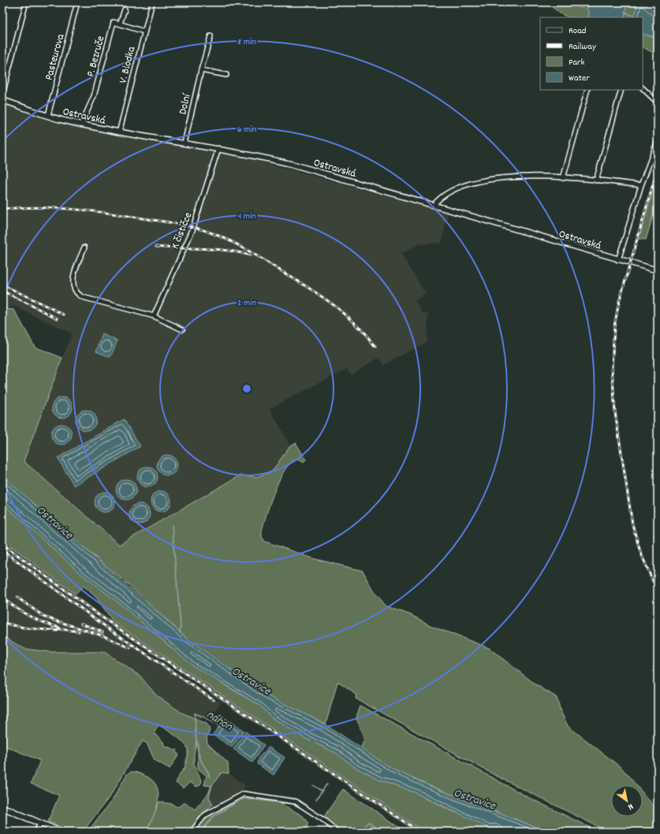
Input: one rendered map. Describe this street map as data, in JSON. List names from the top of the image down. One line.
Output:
{"streets":{"street":["P. Bezruče","Pasteurova","V. Blodka","Dolní","Ostravská","K čističce"]},"crossings":[["P. Bezruče","Ostravská"],["Pasteurova","Ostravská"],["V. Blodka","Ostravská"],["Dolní","Ostravská"],["Ostravská","K čističce"]],"water":["Ostravice","náhon"],"legend":["Road","Railway","Park","Water"],"north":"bottom right","rings":["8 min","6 min","4 min","2 min"]}
